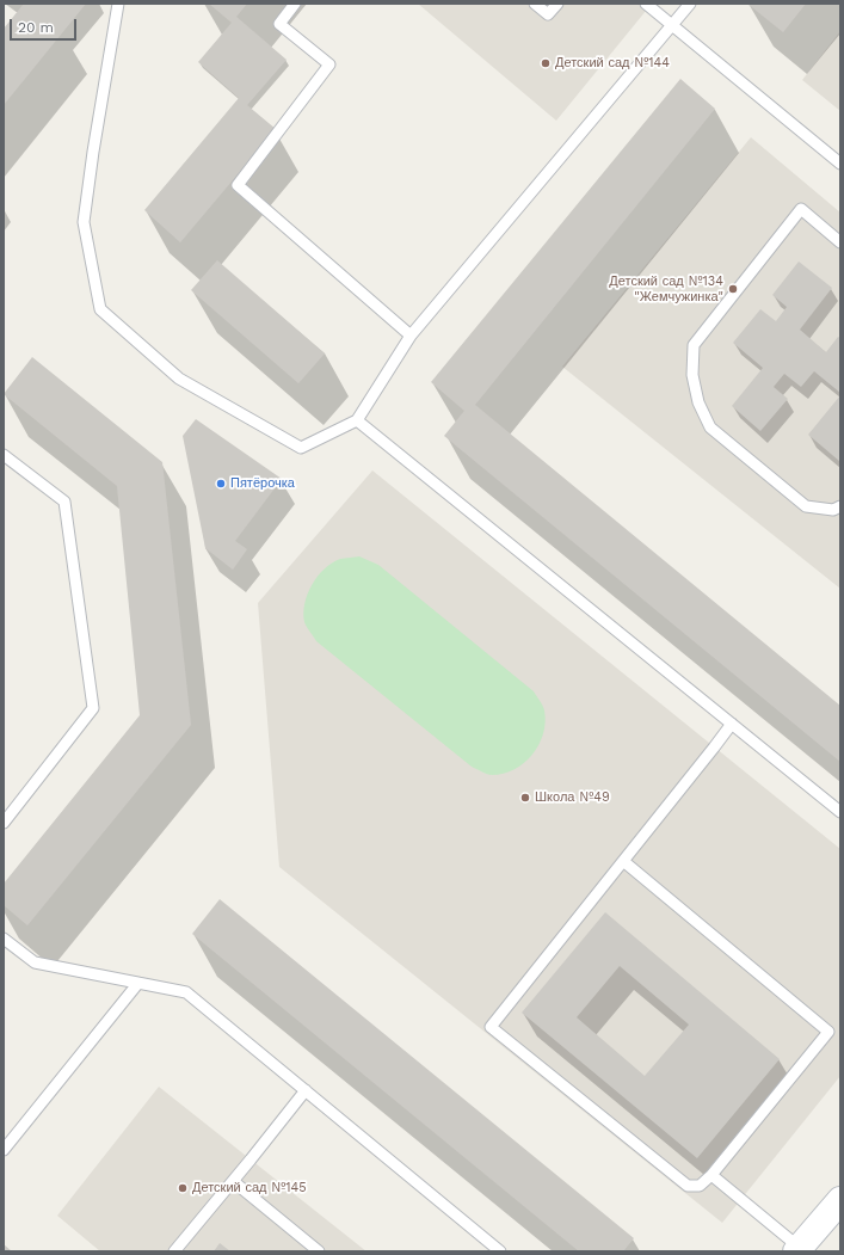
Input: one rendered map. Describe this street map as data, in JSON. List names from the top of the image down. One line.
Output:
{"places":["Детский сад №144","Детский сад №134 \"Жемчужинка\"","Пятёрочка","Школа №49","Детский сад №145"],"scale_bar":"20 m"}
